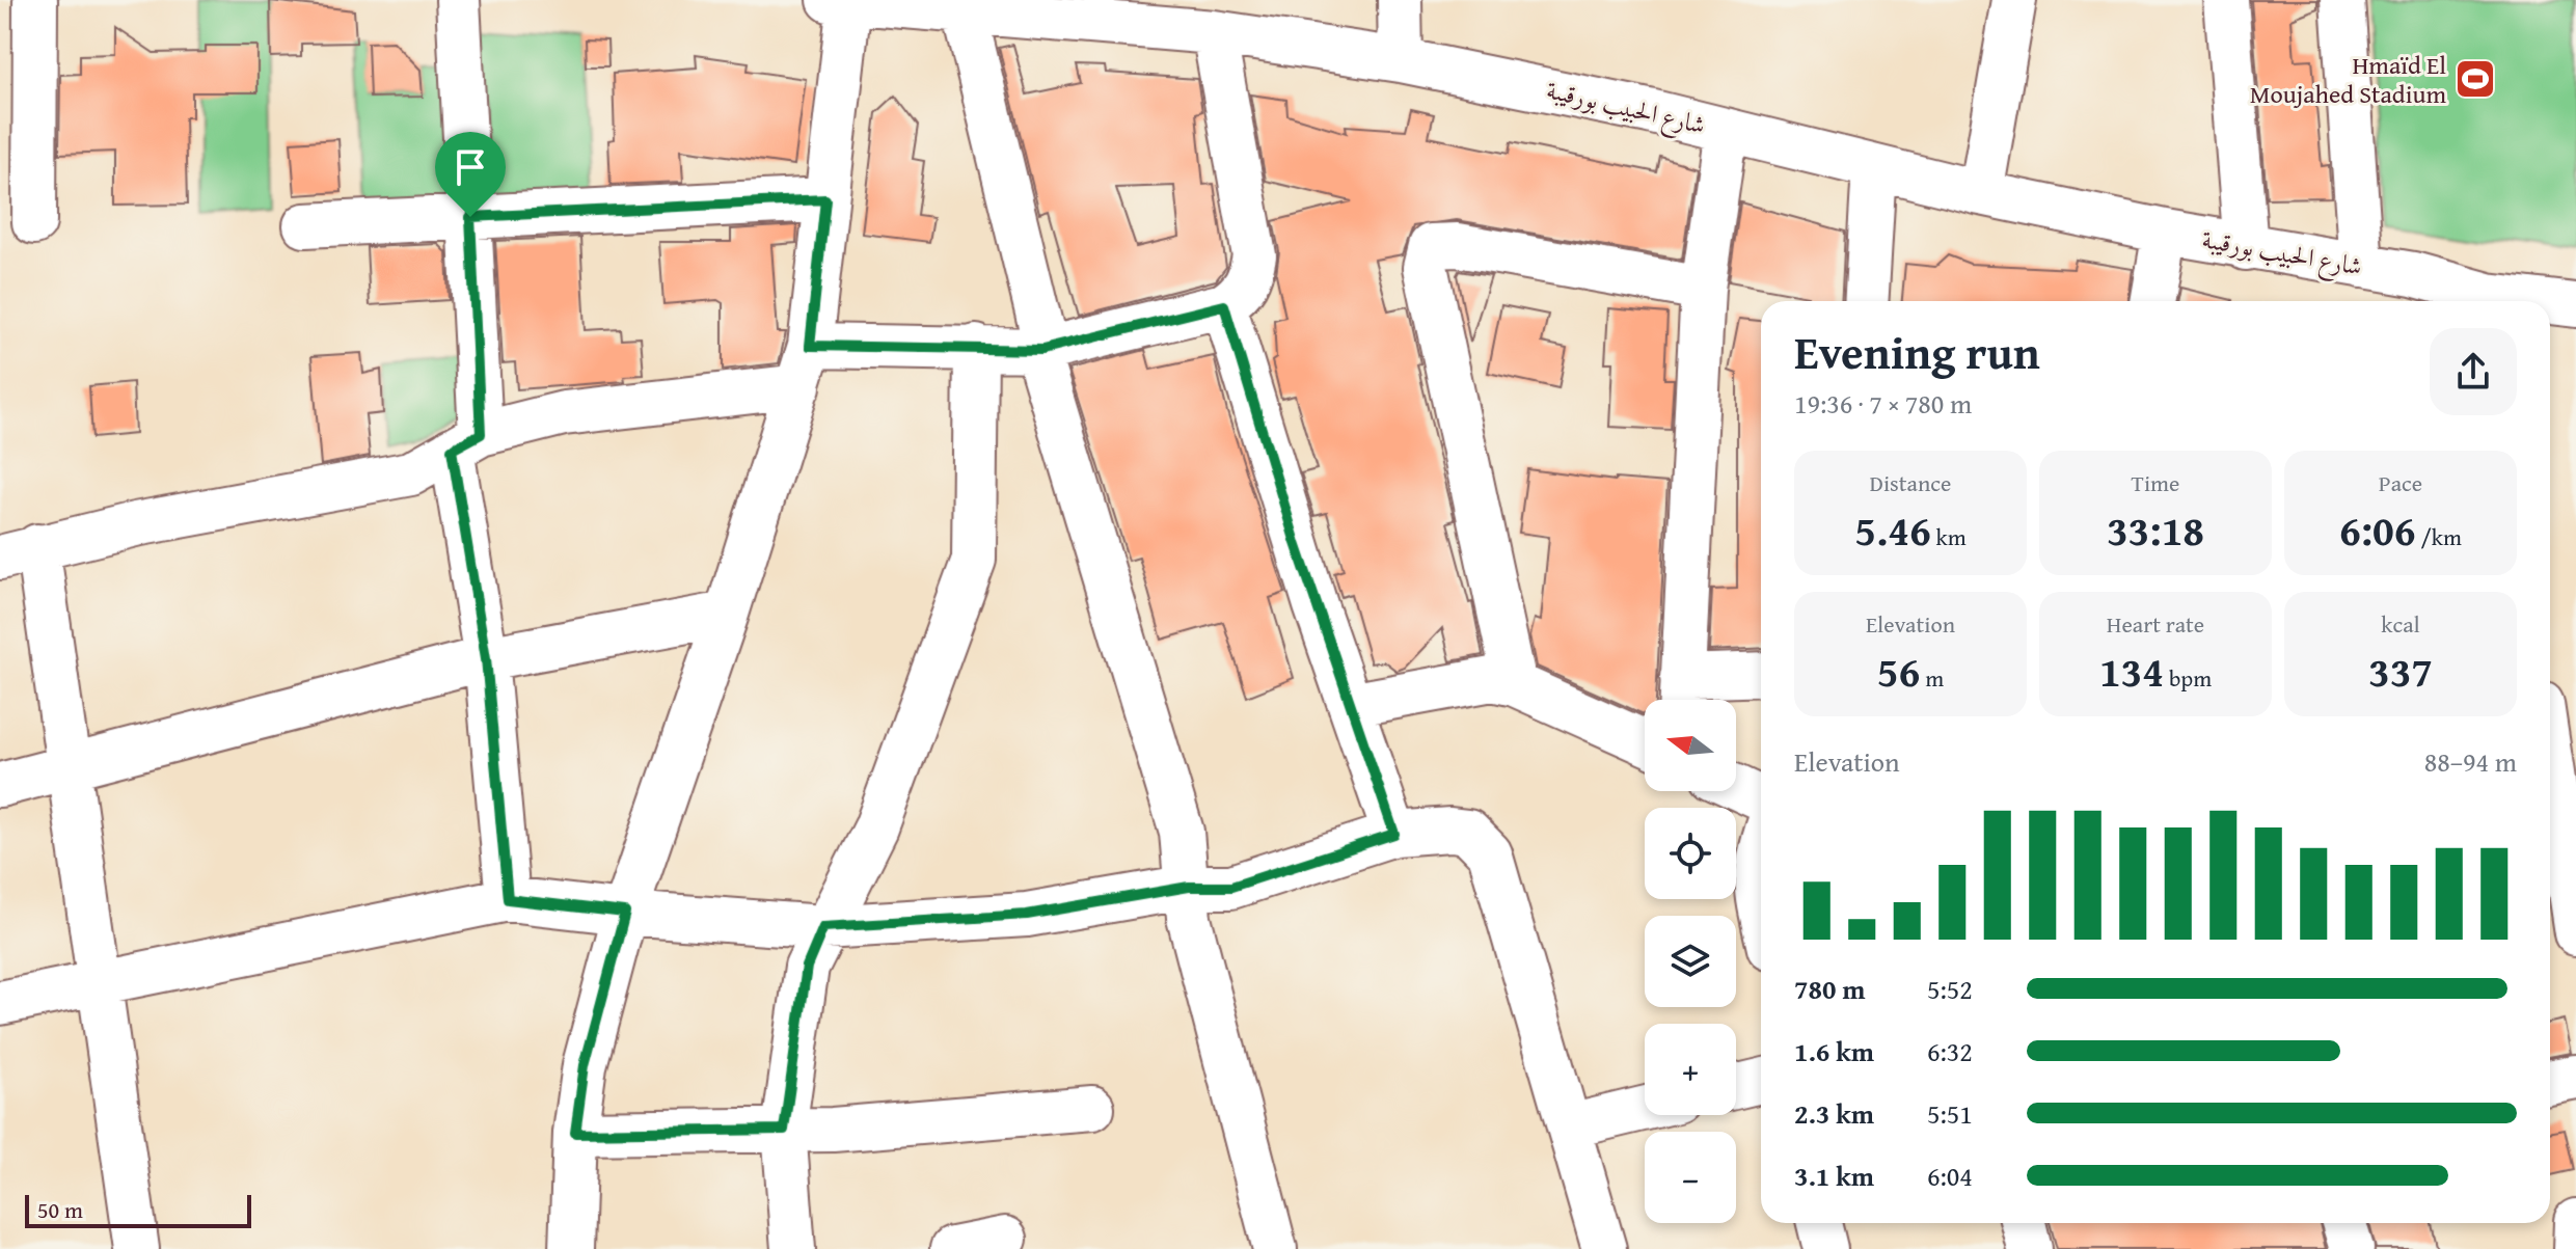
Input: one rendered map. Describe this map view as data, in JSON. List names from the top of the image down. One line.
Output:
{"streets":{"street":["شارع الحبيب بورقيبة"]},"places":{"sports":["Hmaïd El Moujahed Stadium"]},"scale_bar":"50 m","north":"left","page":{"heading":["Evening run","19:36 · 7 × 780 m"],"stats":[["Distance","5.46 km"],["Time","33:18"],["Pace","6:06 /km"],["Elevation","56 m"],["Heart rate","134 bpm"],["kcal","337"]],"map_buttons":["+","−"],"chart":["Elevation","88–94 m"],"list":[{"name":"780 m","note":"5:52"},{"name":"1.6 km","note":"6:32"},{"name":"2.3 km","note":"5:51"},{"name":"3.1 km","note":"6:04"}],"scale":"50 m"}}
